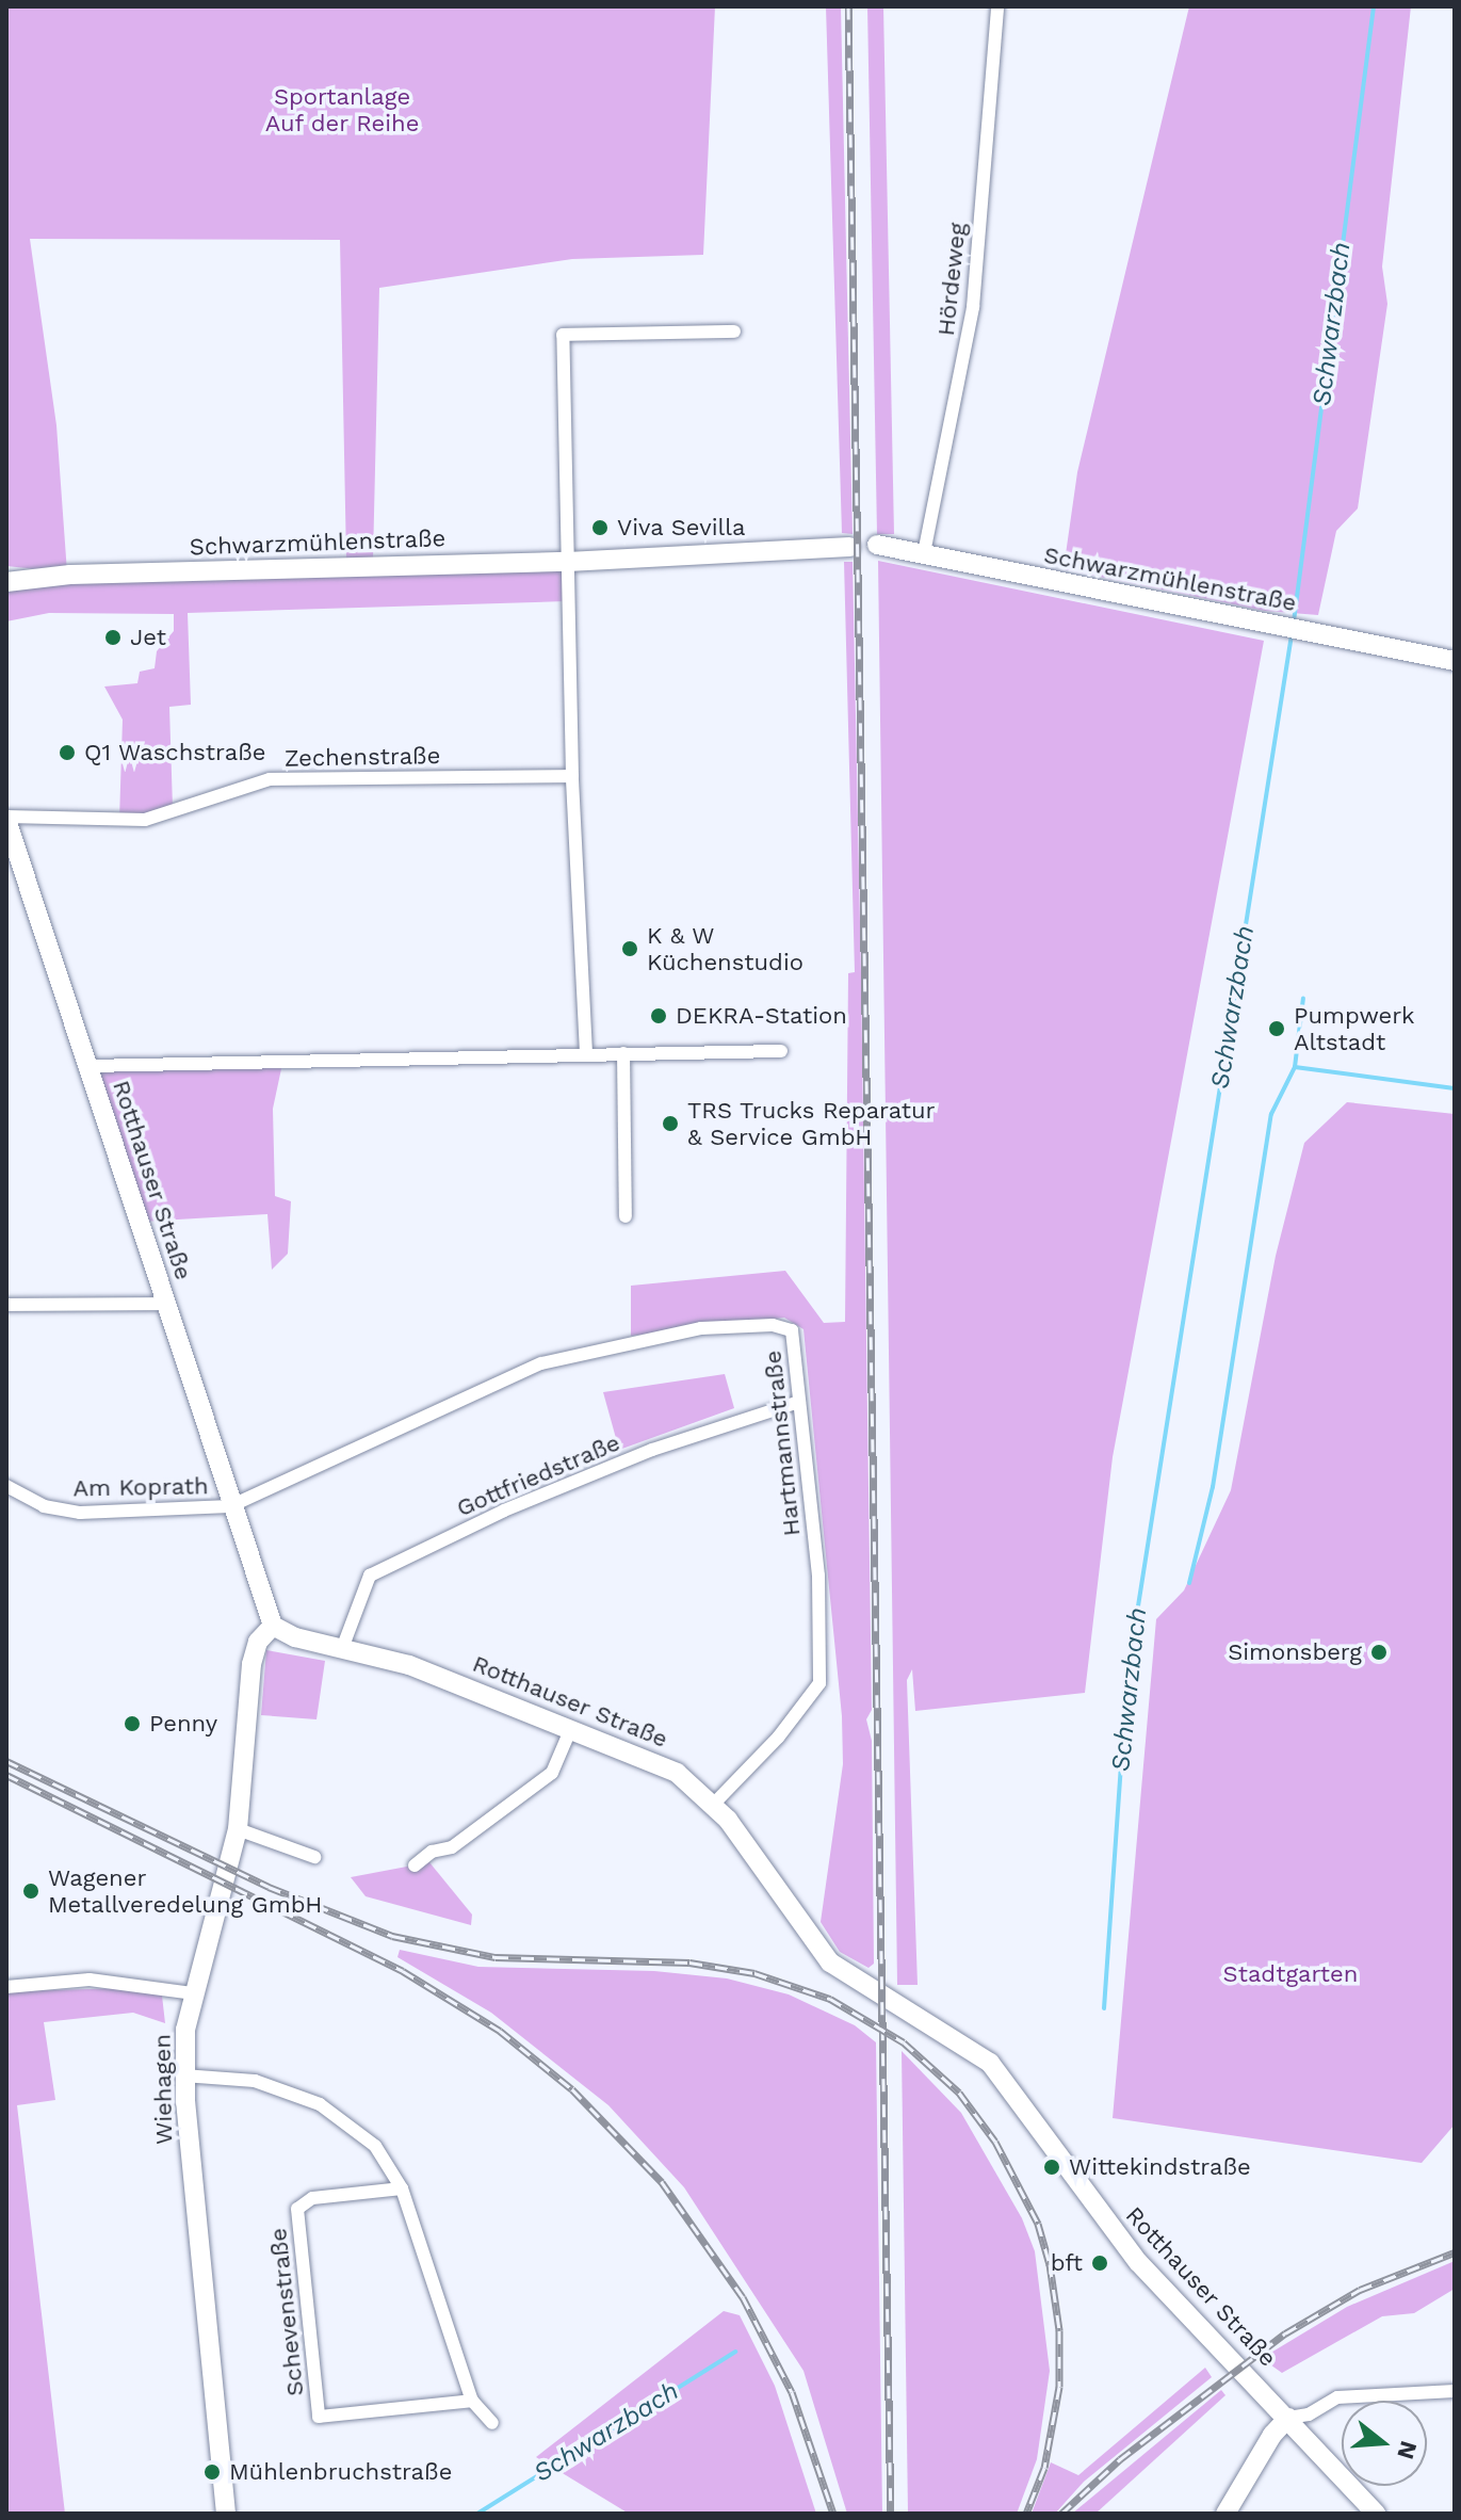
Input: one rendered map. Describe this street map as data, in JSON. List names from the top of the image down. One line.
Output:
{"streets":{"main road":["Schwarzmühlenstraße","Rotthauser Straße","Wiehagen"],"street":["Hördeweg","Zechenstraße","Hartmannstraße","Gottfriedstraße","Am Koprath","Schevenstraße"]},"crossings":[["Hördeweg","Schwarzmühlenstraße"],["Zechenstraße","Rotthauser Straße"],["Rotthauser Straße","Hartmannstraße"],["Rotthauser Straße","Gottfriedstraße"],["Rotthauser Straße","Am Koprath"],["Rotthauser Straße","Wiehagen"],["Hartmannstraße","Gottfriedstraße"],["Hartmannstraße","Am Koprath"]],"water":["Schwarzbach"],"parks":["Sportanlage Auf der Reihe","Stadtgarten"],"places":["Viva Sevilla","Jet","Q1 Waschstraße","K & W Küchenstudio","DEKRA-Station","Pumpwerk Altstadt","TRS Trucks Reparatur & Service GmbH","Simonsberg","Penny","Wagener Metallveredelung GmbH","Wittekindstraße","bft","Mühlenbruchstraße"],"north":"right"}
